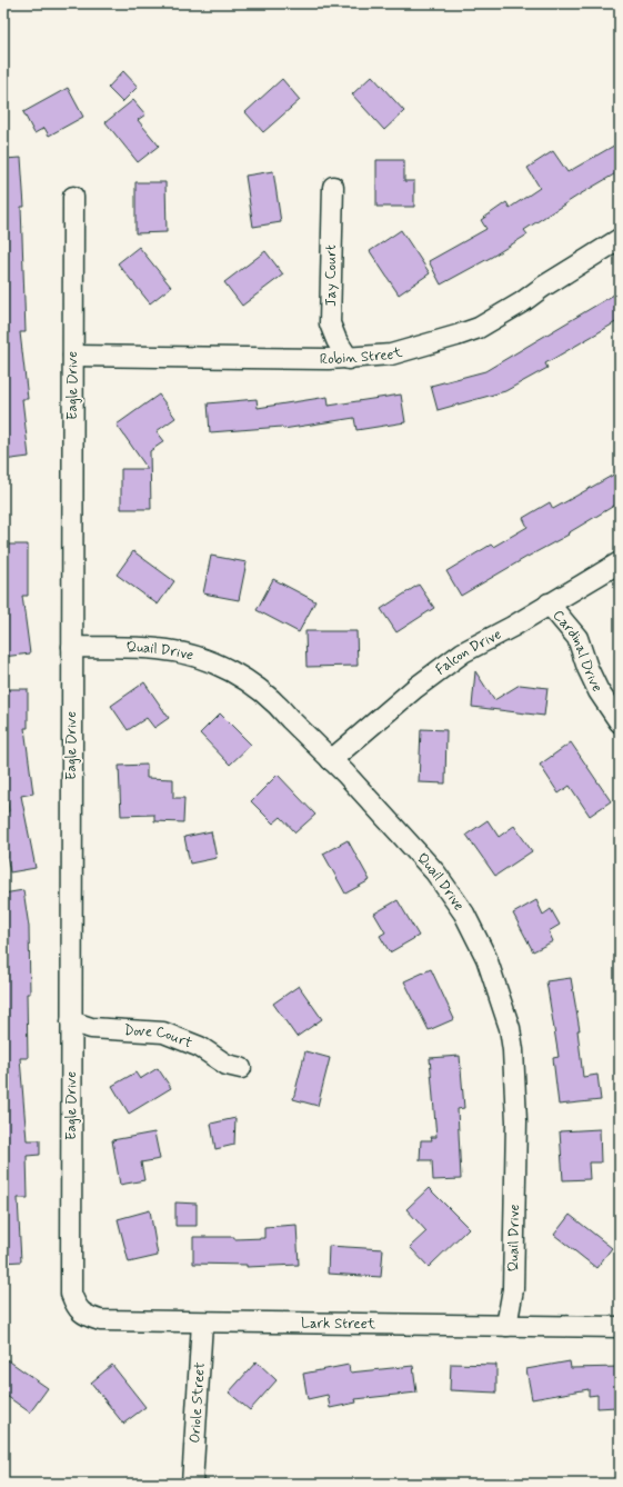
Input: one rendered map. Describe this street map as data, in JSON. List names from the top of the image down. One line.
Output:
{"streets":{"street":["Jay Court","Robin Street","Eagle Drive","Falcon Drive","Cardinal Drive","Quail Drive","Dove Court","Lark Street","Oriole Street"]},"crossings":[["Jay Court","Robin Street"],["Robin Street","Eagle Drive"],["Eagle Drive","Quail Drive"],["Eagle Drive","Dove Court"],["Eagle Drive","Lark Street"],["Falcon Drive","Cardinal Drive"],["Falcon Drive","Quail Drive"],["Quail Drive","Lark Street"],["Lark Street","Oriole Street"]]}
